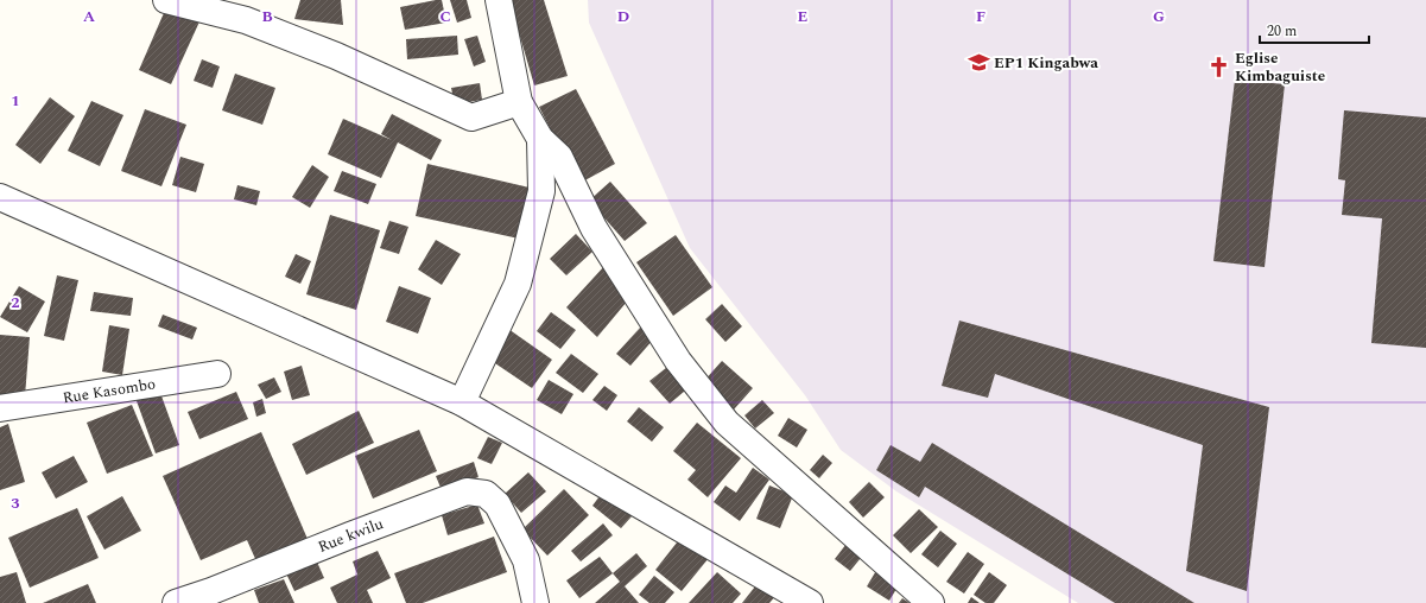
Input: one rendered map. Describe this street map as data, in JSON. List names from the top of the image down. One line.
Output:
{"streets":{"street":["Rue Kasombo","Rue kwilu"]},"places":{"school or university":["EP1 Kingabwa"],"church":["Eglise Kimbaguiste"]},"scale_bar":"20 m","grid":{"columns":["A","B","C","D","E","F","G"],"rows":["1","2","3"]}}
